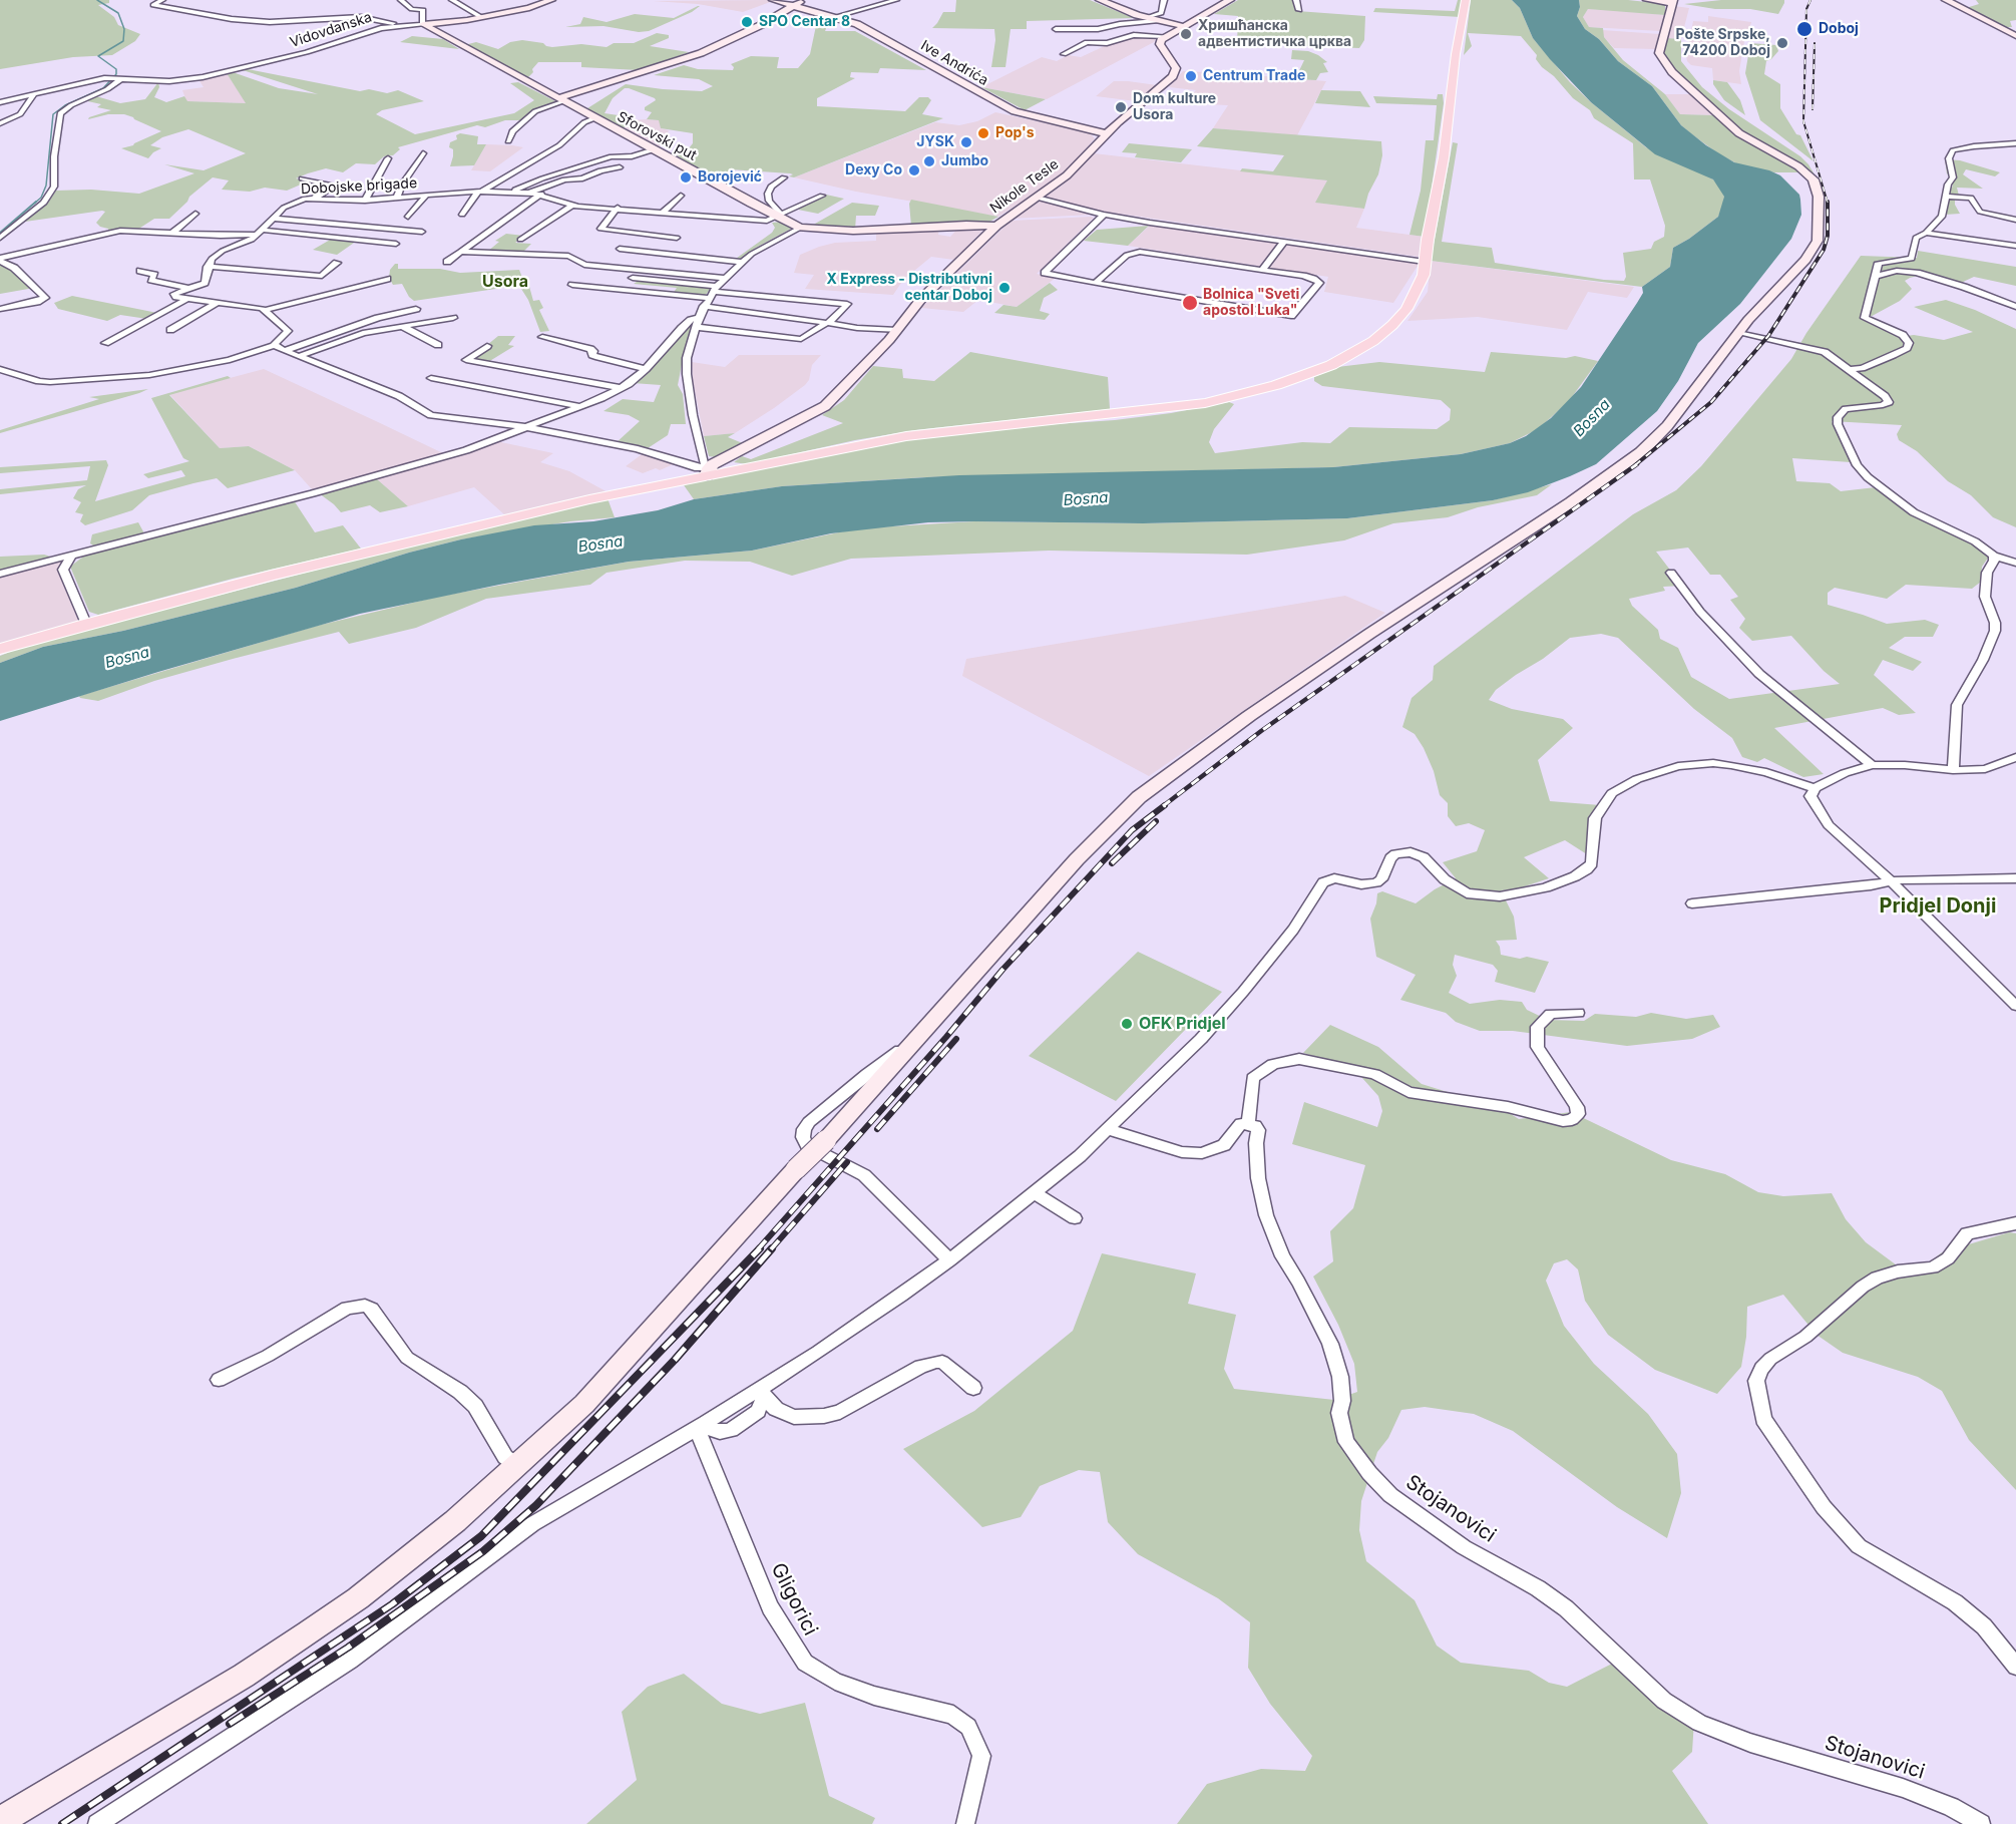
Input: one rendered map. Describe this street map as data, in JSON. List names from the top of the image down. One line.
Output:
{"streets":{"street":["Vidovdanska","Ive Andrića","Sforovski put","Dobojske brigade","Nikole Tesle","Stojanovici","Gligorici"]},"crossings":[["Vidovdanska","Sforovski put"],["Ive Andrića","Nikole Tesle"],["Sforovski put","Dobojske brigade"],["Sforovski put","Nikole Tesle"]],"districts":["Usora","Pridjel Donji"],"water":["Bosna"],"places":["SPO Centar 8","Doboj","Хришћанска адвентистичка црква","Pošte Srpske, 74200 Doboj","Centrum Trade","Dom kulture Usora","Pop's","JYSK","Jumbo","Dexy Co","Borojević","X Express - Distributivni centar Doboj","Bolnica \"Sveti apostol Luka\"","OFK Pridjel"]}
